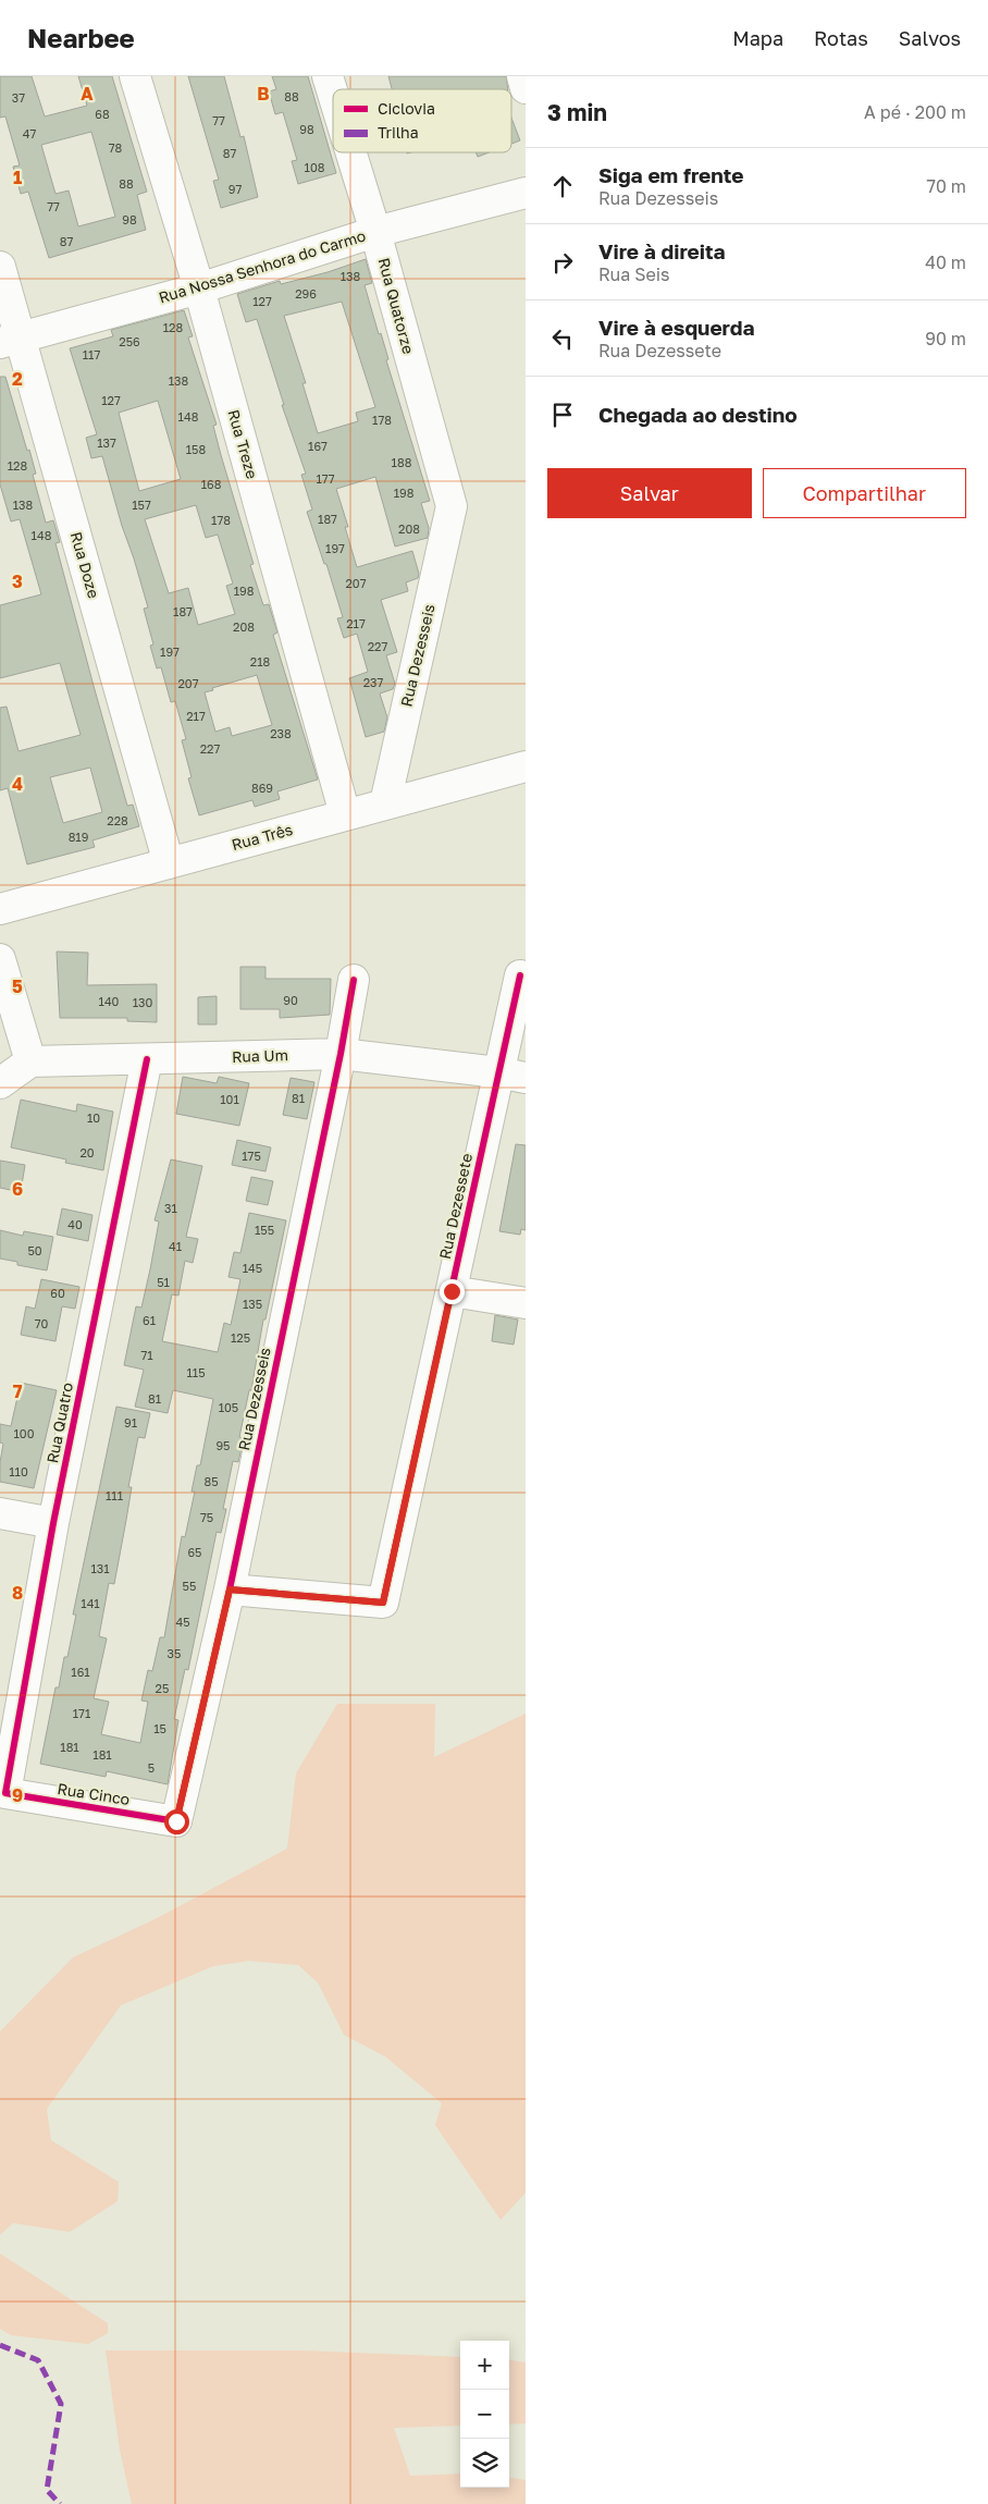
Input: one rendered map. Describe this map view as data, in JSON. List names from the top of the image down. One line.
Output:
{"streets":{"street":["Rua Nossa Senhora do Carmo","Rua Quatorze","Rua Treze","Rua Doze","Rua Dezesseis","Rua Três","Rua Um","Rua Dezessete","Rua Quatro","Rua Cinco"]},"crossings":[["Rua Nossa Senhora do Carmo","Rua Quatorze"],["Rua Nossa Senhora do Carmo","Rua Treze"],["Rua Nossa Senhora do Carmo","Rua Doze"],["Rua Quatorze","Rua Dezesseis"],["Rua Treze","Rua Três"],["Rua Doze","Rua Três"],["Rua Dezesseis","Rua Três"],["Rua Dezesseis","Rua Um"],["Rua Dezesseis","Rua Dezessete"],["Rua Dezesseis","Rua Cinco"],["Rua Um","Rua Dezessete"],["Rua Um","Rua Quatro"],["Rua Quatro","Rua Cinco"]],"house_numbers":["88","37","68","77","98","47","78","87","108","88","97","77","98","87","138","296","127","128","256","117","138","127","148","178","137","167","158","188","128","177","168","198","138","157","187","178","208","148","197","207","198","187","217","208","227","197","218","237","207","217","238","227","869","228","819","90","140","130","81","101","10","20","175","31","40","155","41","50","145","51","60","135","61","70","125","71","115","81","105","91","100","95","110","85","111","75","65","131","55","141","45","35","161","25","171","15","181","181","5"],"legend":["Ciclovia","Trilha"],"page":{"header":"Nearbee","nav":["Mapa","Rotas","Salvos"],"heading":["3 min","A pé · 200 m"],"list":[["Siga em frente","Rua Dezesseis","70 m"],["Vire à direita","Rua Seis","40 m"],["Vire à esquerda","Rua Dezessete","90 m"],"Chegada ao destino"],"buttons":["Salvar","Compartilhar"],"map_buttons":["+","−"]},"grid":{"columns":["A","B"],"rows":["1","2","3","4","5","6","7","8","9"]}}
